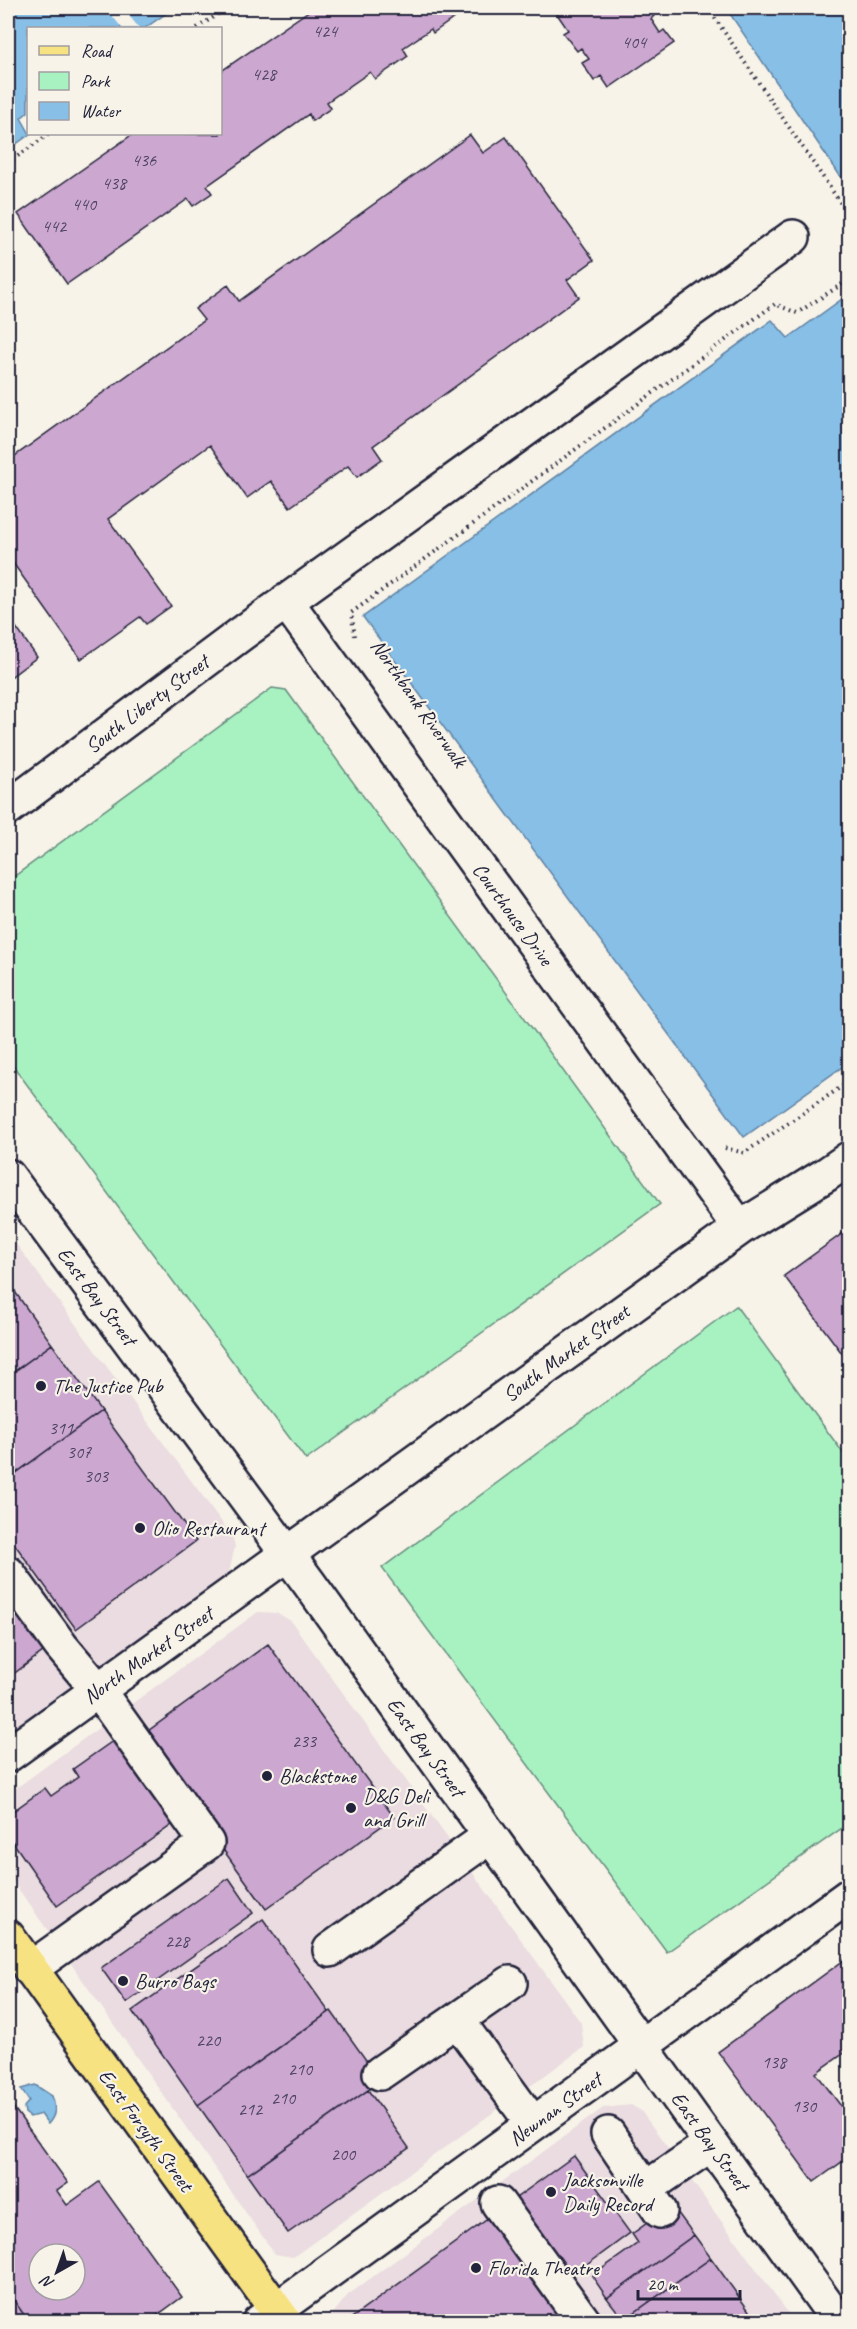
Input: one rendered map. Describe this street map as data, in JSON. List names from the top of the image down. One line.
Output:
{"streets":{"main road":["East Forsyth Street"],"street":["South Liberty Street","Courthouse Drive","East Bay Street","South Market Street","North Market Street","Newnan Street"],"path":["Northbank Riverwalk"]},"crossings":[["South Liberty Street","Courthouse Drive"],["Courthouse Drive","South Market Street"],["East Bay Street","South Market Street"],["East Bay Street","North Market Street"],["East Bay Street","Newnan Street"],["South Market Street","North Market Street"],["Newnan Street","East Forsyth Street"]],"places":["The Justice Pub","Olio Restaurant","Blackstone","D&G Deli and Grill","Burro Bags","Jacksonville Daily Record","Florida Theatre"],"house_numbers":["424","404","428","436","438","440","442","311","307","303","233","228","220","138","210","210","130","212","200"],"legend":["Road","Park","Water"],"scale_bar":"20 m","north":"bottom left"}
